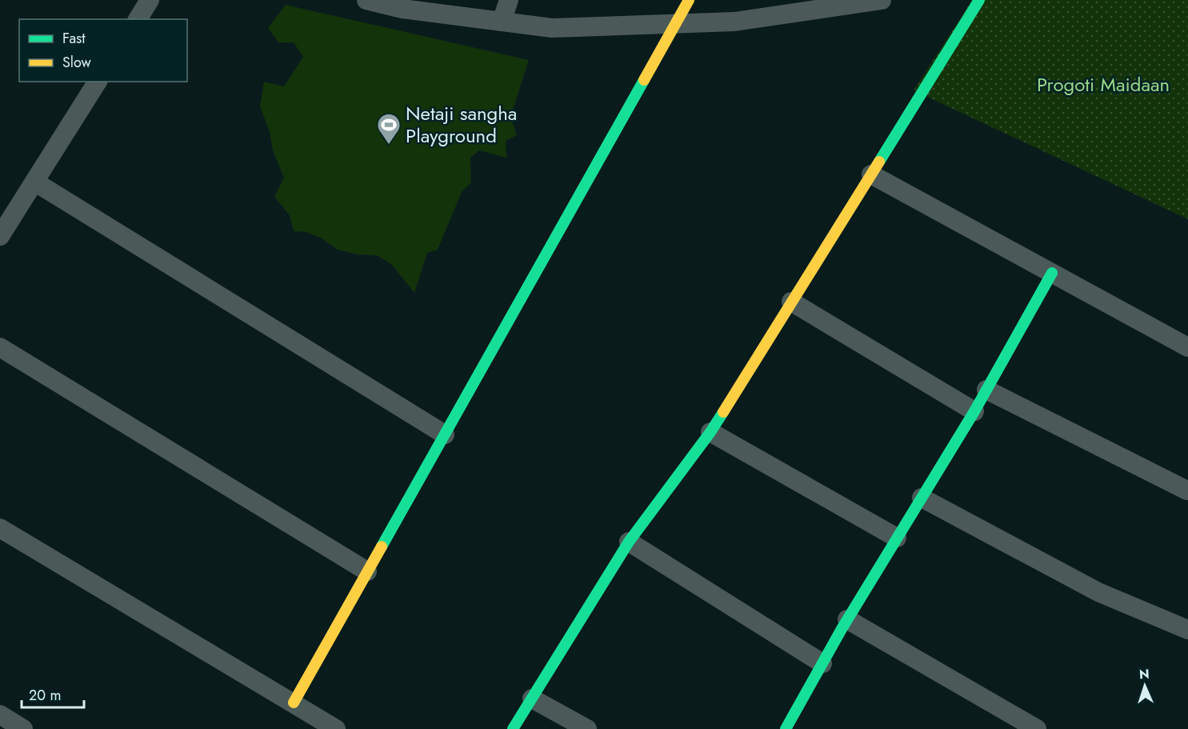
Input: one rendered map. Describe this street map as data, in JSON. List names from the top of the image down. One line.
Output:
{"parks":["Progoti Maidaan"],"places":{"sports":["Netaji sangha Playground"]},"legend":["Fast","Slow"],"scale_bar":"20 m","north":"top"}
